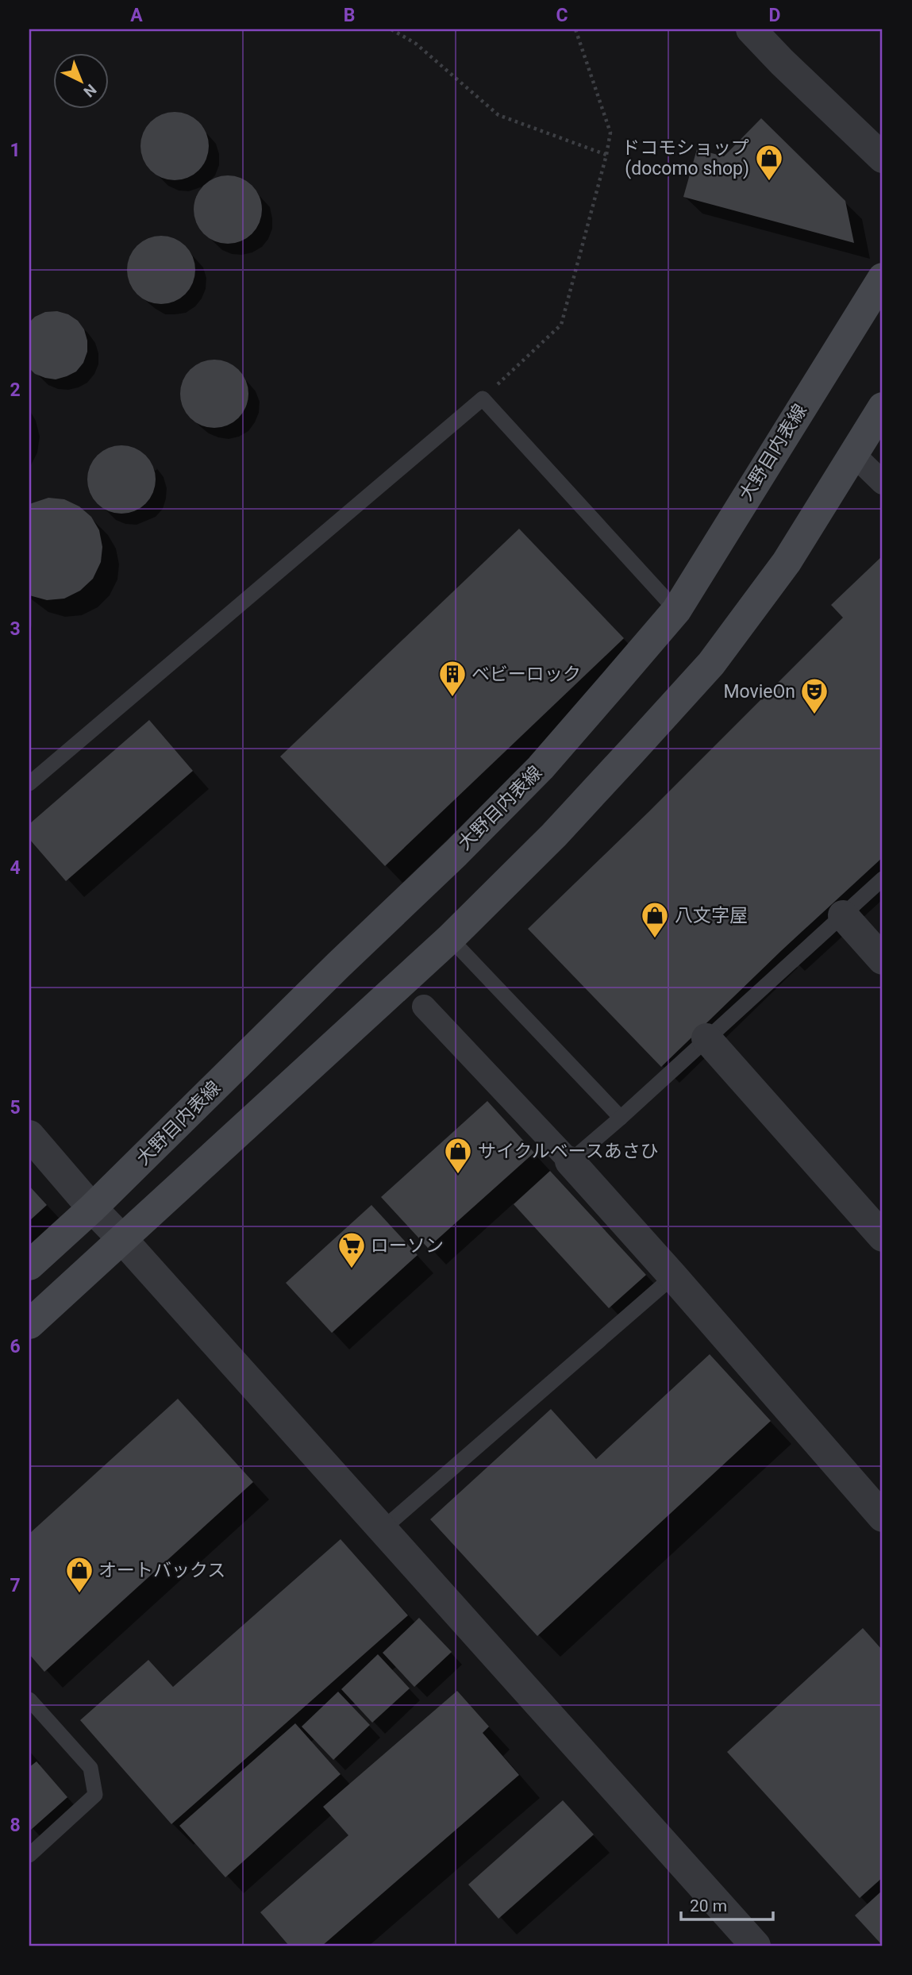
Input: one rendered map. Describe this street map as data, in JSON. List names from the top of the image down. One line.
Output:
{"streets":{"main road":["大野目内表線"]},"places":{"shop":["ドコモショップ (docomo shop)","八文字屋","サイクルベースあさひ","オートバックス"],"building":["ベビーロック"],"theatre":["MovieOn"],"supermarket":["ローソン"]},"scale_bar":"20 m","north":"bottom right","grid":{"columns":["A","B","C","D"],"rows":["1","2","3","4","5","6","7","8"]}}
